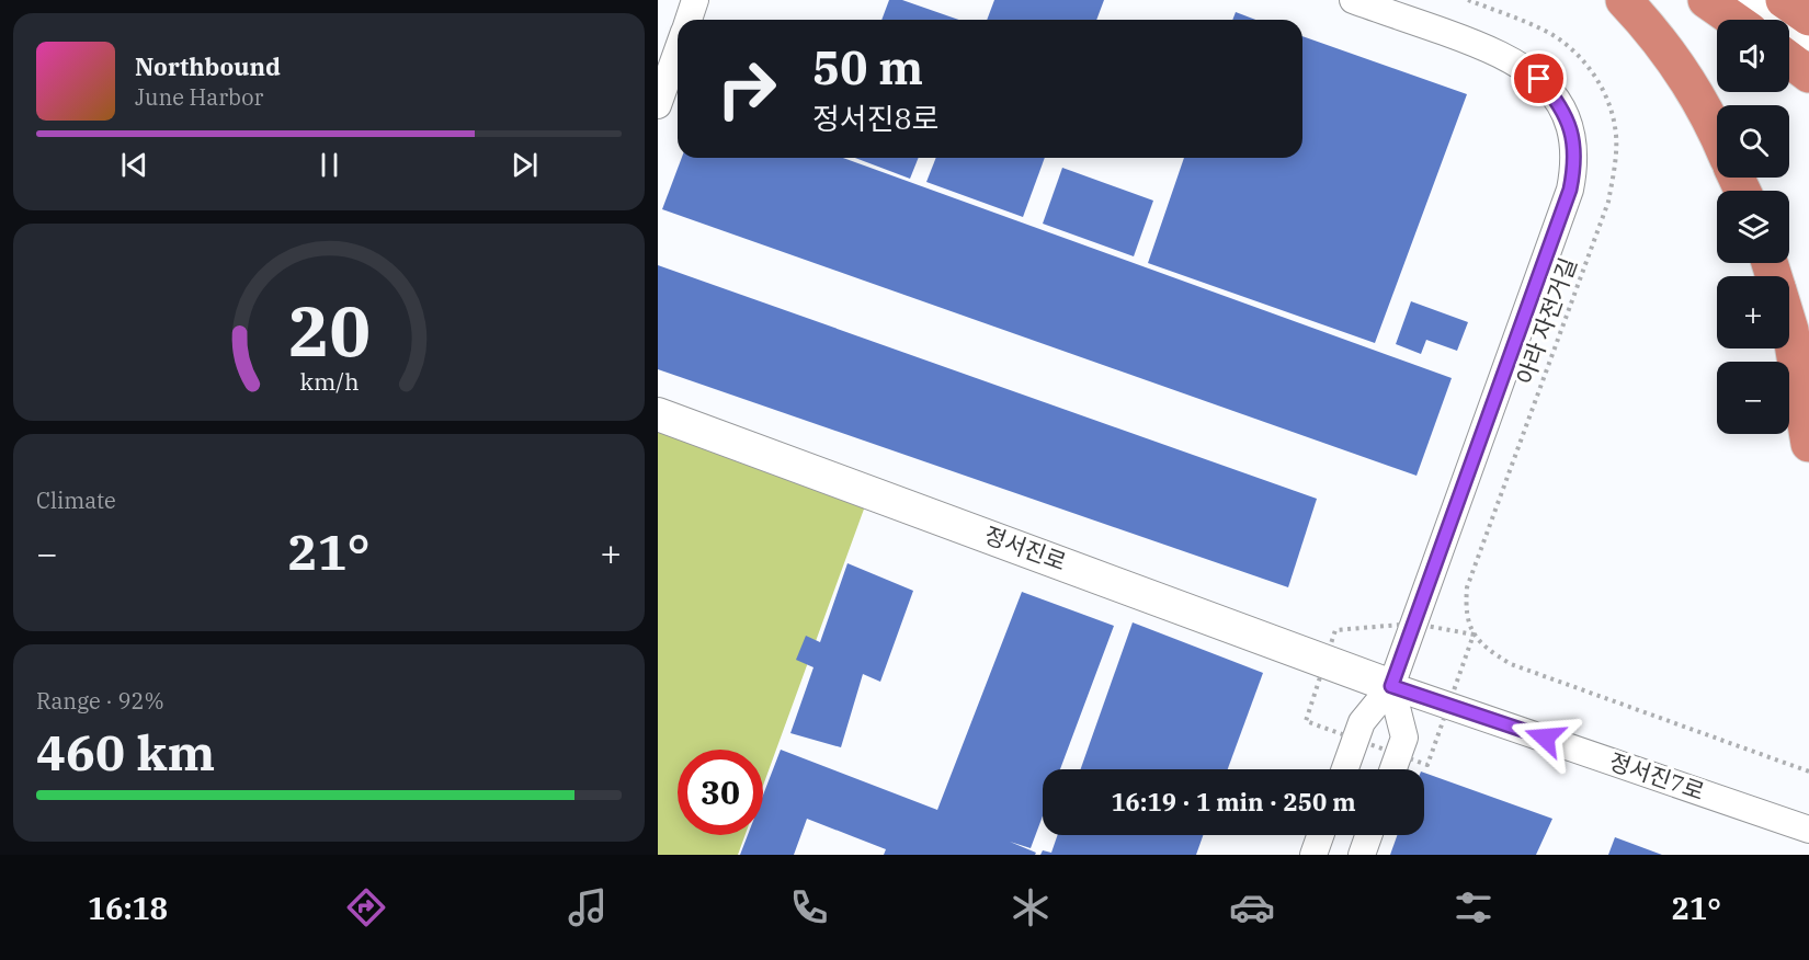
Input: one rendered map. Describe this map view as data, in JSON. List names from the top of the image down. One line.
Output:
{"streets":{"street":["정서진로","정서진7로"],"path":["아라 자전거길"]},"crossings":[["정서진로","정서진7로"]],"page":{"map_buttons":["+","−"],"turn":["50 m","정서진8로"],"song":["Northbound","June Harbor"],"tile":["Climate",["Range · 92%","460 km"]],"heat":["−","21°","+"],"limit":"30","trip":"16:19 · 1 min · 250 m","tabs":["16:18","21°"],"gauge":["20","km/h"]}}
